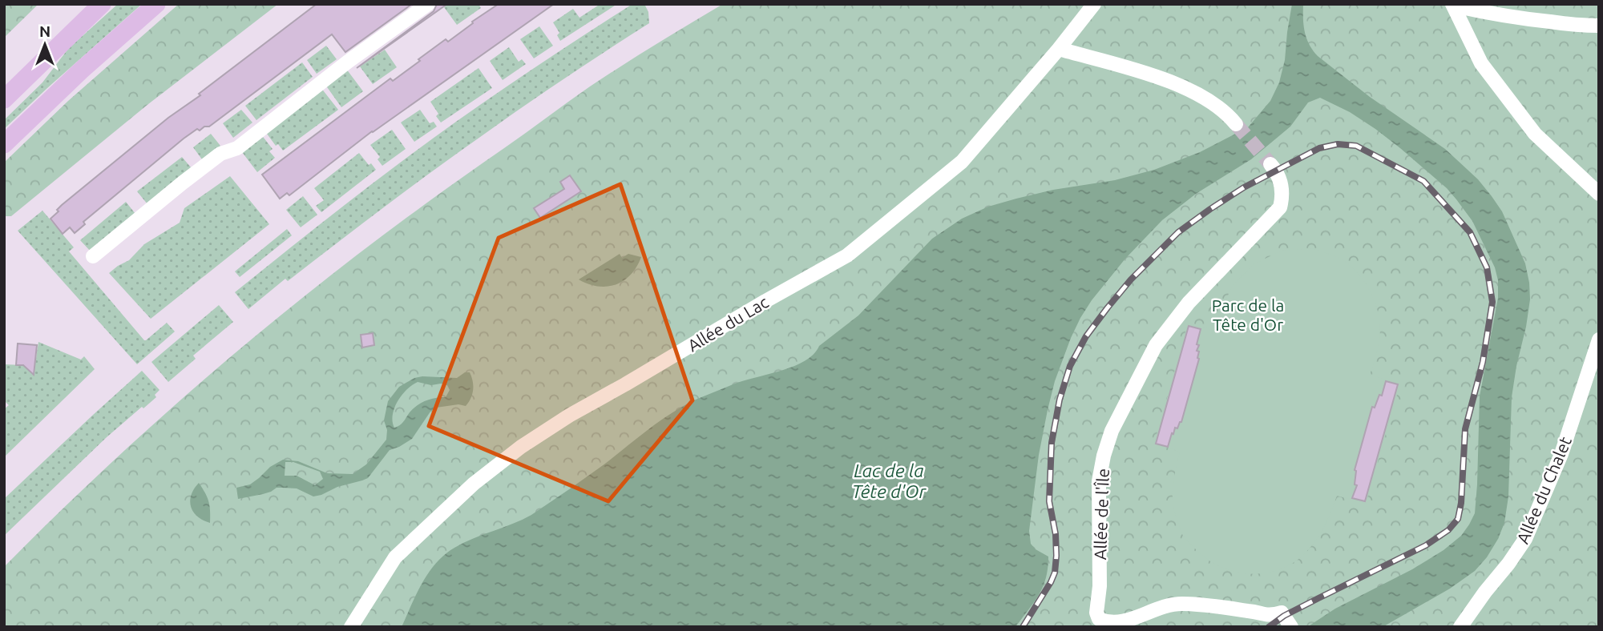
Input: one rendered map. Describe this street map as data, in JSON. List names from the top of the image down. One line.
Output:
{"streets":{"street":["Allée du Lac","Allée du Chalet","Allée de l'Île"]},"water":["Lac de la Tête d'Or"],"parks":["Parc de la Tête d'Or"],"north":"top"}
